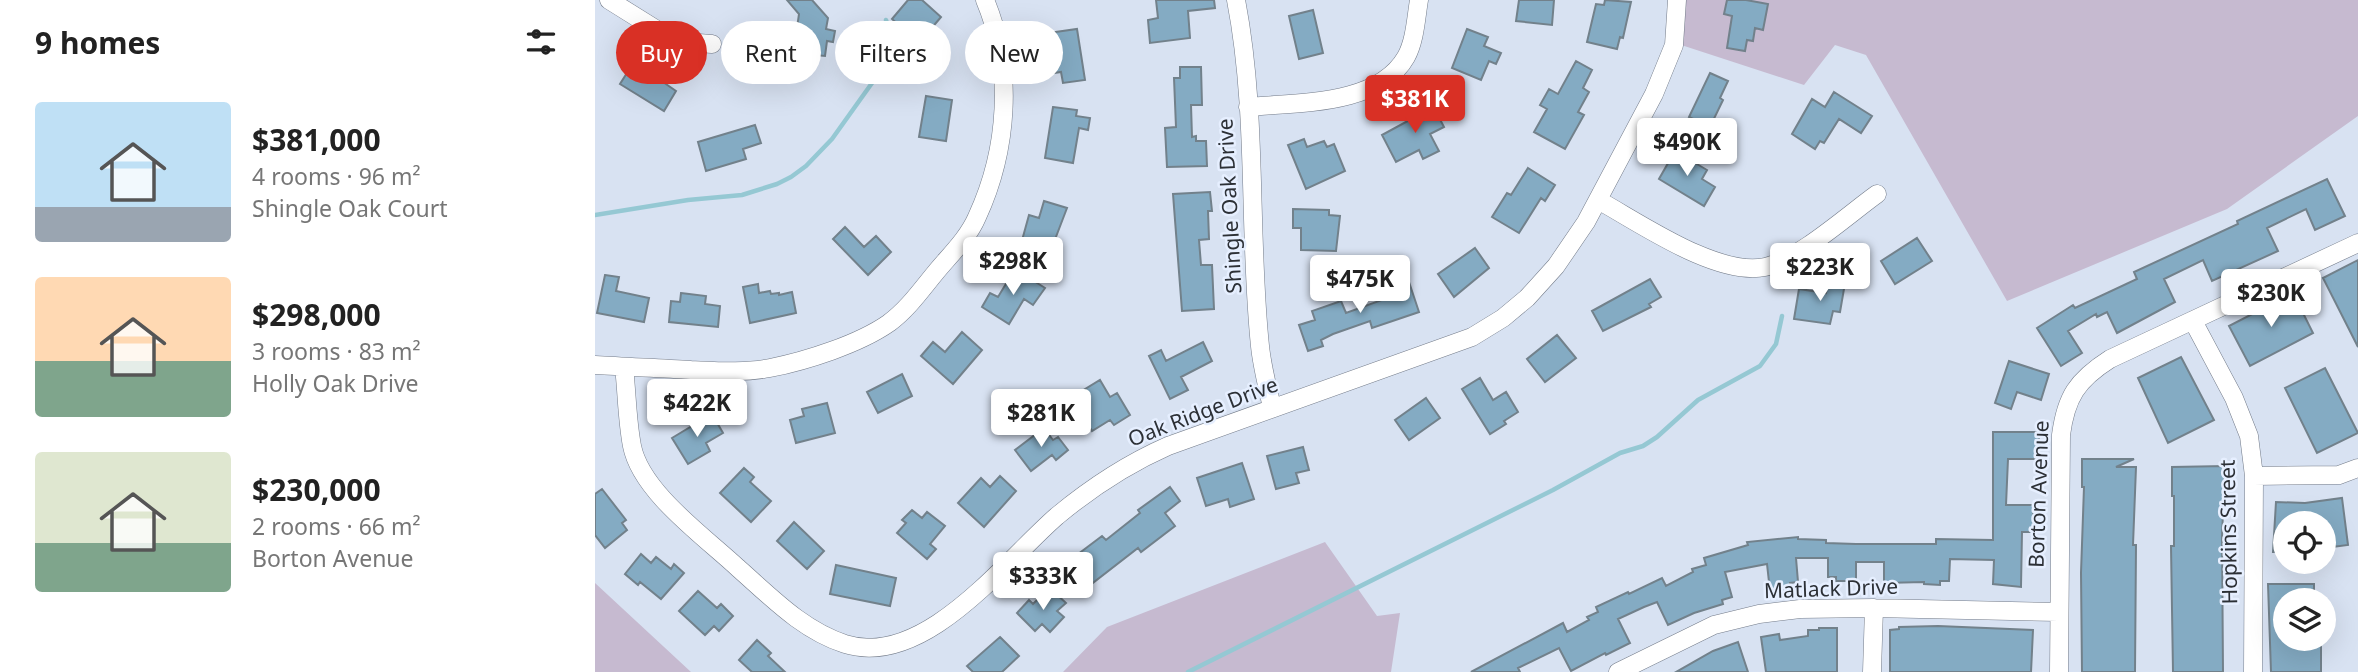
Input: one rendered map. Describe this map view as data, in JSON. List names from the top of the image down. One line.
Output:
{"streets":{"street":["Shingle Oak Drive","Oak Ridge Drive","Borton Avenue","Hopkins Street","Matlack Drive"]},"crossings":[["Shingle Oak Drive","Oak Ridge Drive"],["Borton Avenue","Hopkins Street"],["Borton Avenue","Matlack Drive"]],"page":{"heading":"9 homes","chip":["Buy","Rent","Filters","New"],"price":["$381K","$490K","$298K","$223K","$475K","$230K","$422K","$281K","$333K"],"list":[{"name":"$381,000","note":"4 rooms · 96 m² · Shingle Oak Court"},{"name":"$298,000","note":"3 rooms · 83 m² · Holly Oak Drive"},{"name":"$230,000","note":"2 rooms · 66 m² · Borton Avenue"}]}}
